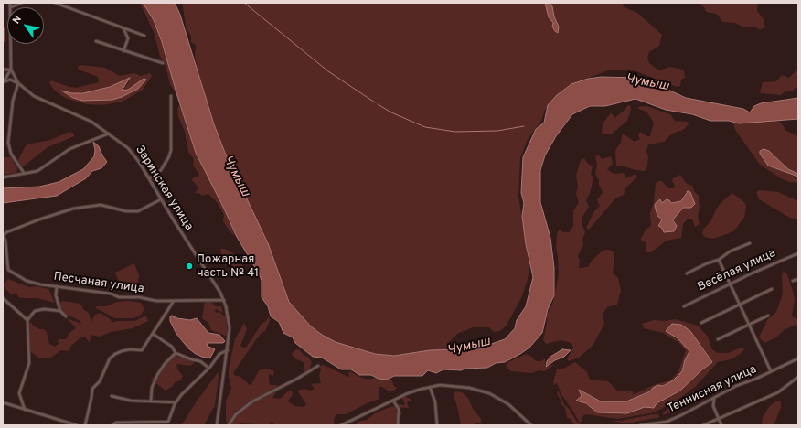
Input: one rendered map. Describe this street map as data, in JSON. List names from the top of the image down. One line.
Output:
{"streets":{"street":["Заринская улица","Весёлая улица","Песчаная улица","Теннисная улица"]},"crossings":[["Заринская улица","Песчаная улица"]],"water":["Чумыш"],"places":["Пожарная часть № 41"],"north":"top left"}
